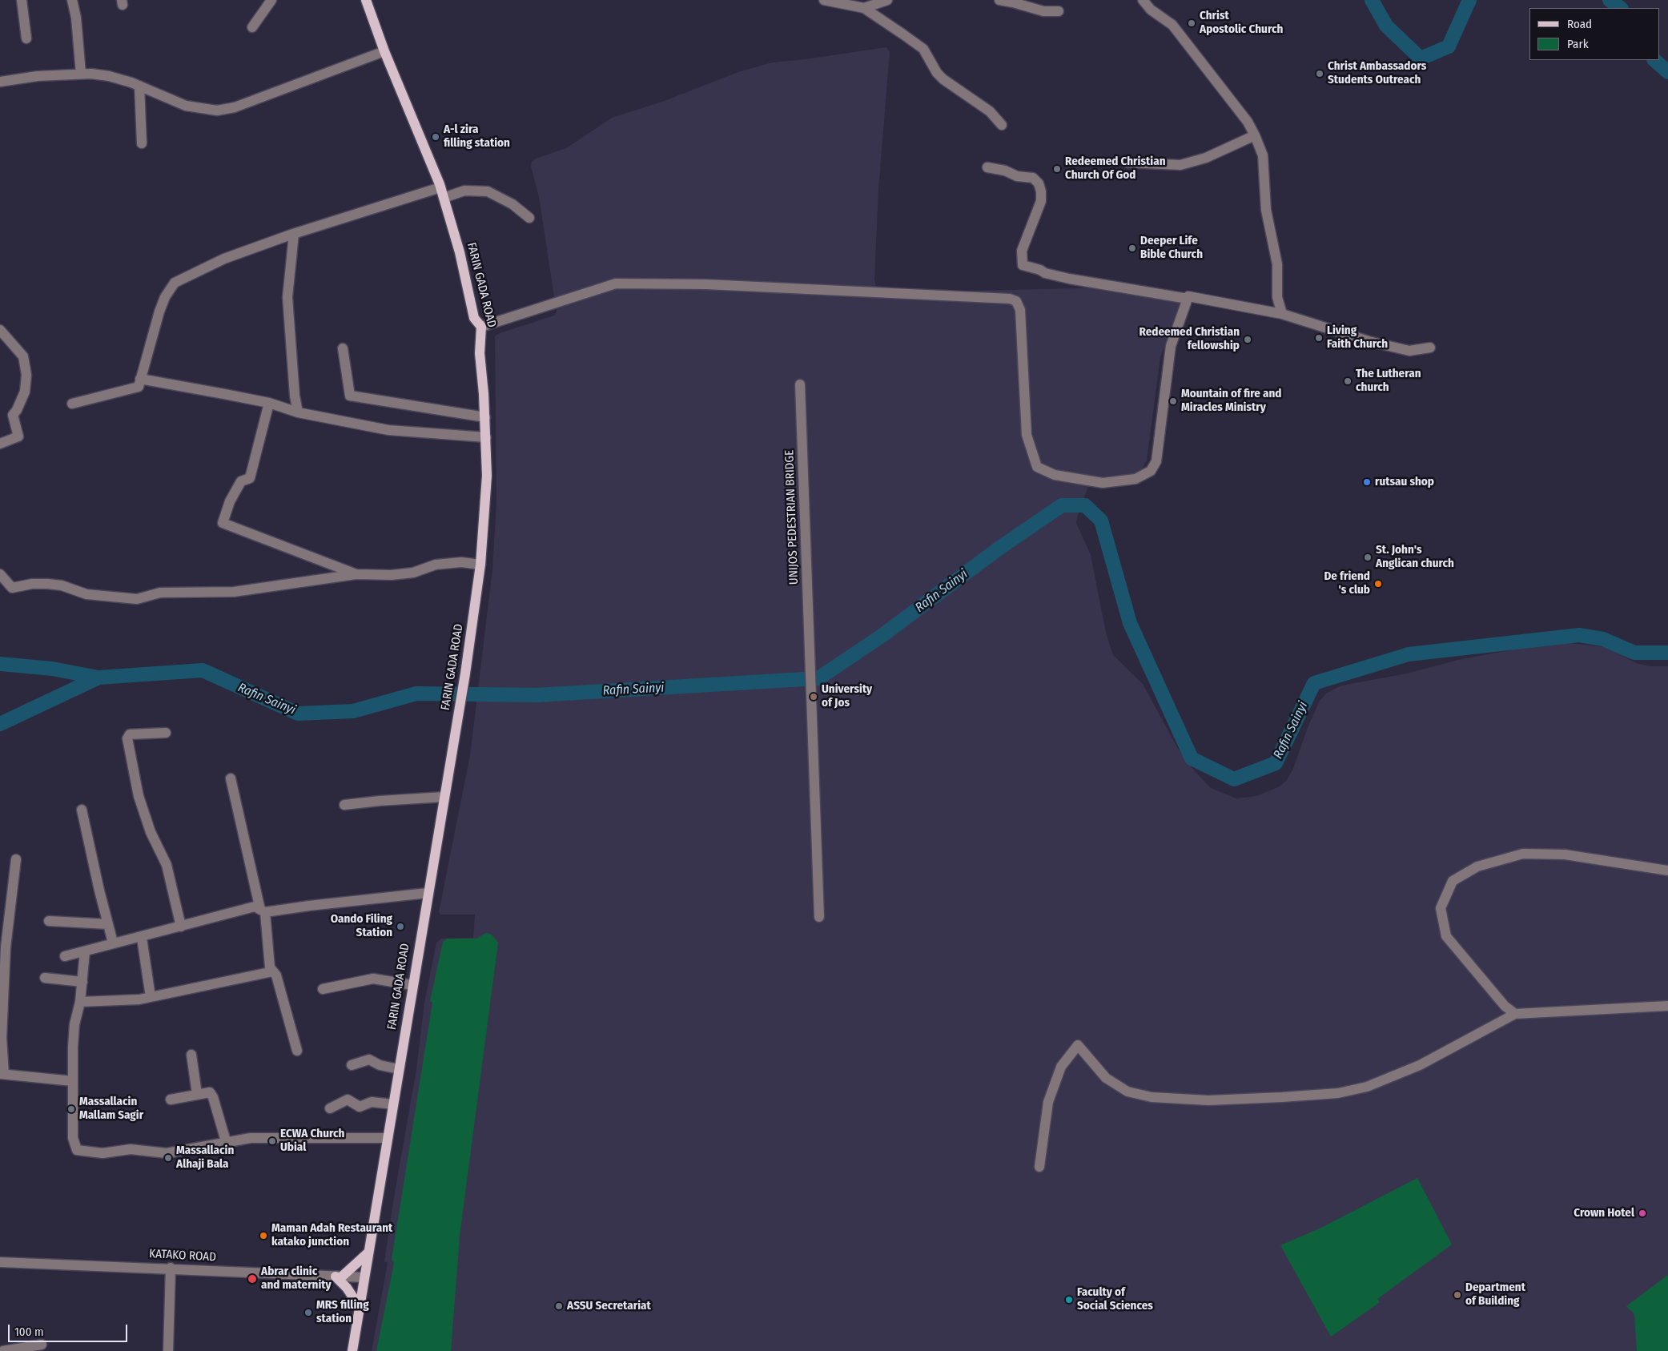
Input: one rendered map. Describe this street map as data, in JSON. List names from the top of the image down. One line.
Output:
{"streets":{"main road":["FARIN GADA ROAD"],"street":["UNIJOS PEDESTRIAN BRIDGE","KATAKO ROAD"]},"crossings":[["FARIN GADA ROAD","KATAKO ROAD"]],"water":["Rafin Sainyi"],"places":["Christ Apostolic Church","Christ Ambassadors Students Outreach","A-l zira filling station","Redeemed Christian Church Of God","Deeper Life Bible Church","Living Faith Church","Redeemed Christian fellowship","The Lutheran church","Mountain of fire and Miracles Ministry","rutsau shop","St. John's Anglican church","De friend 's club","University of Jos","Oando Filing Station","Massallacin Mallam Sagir","ECWA Church Ubial","Massallacin Alhaji Bala","Crown Hotel","Maman Adah Restaurant katako junction","Abrar clinic and maternity","Department of Building","Faculty of Social Sciences","ASSU Secretariat","MRS filling station"],"legend":["Road","Park"],"scale_bar":"100 m"}
